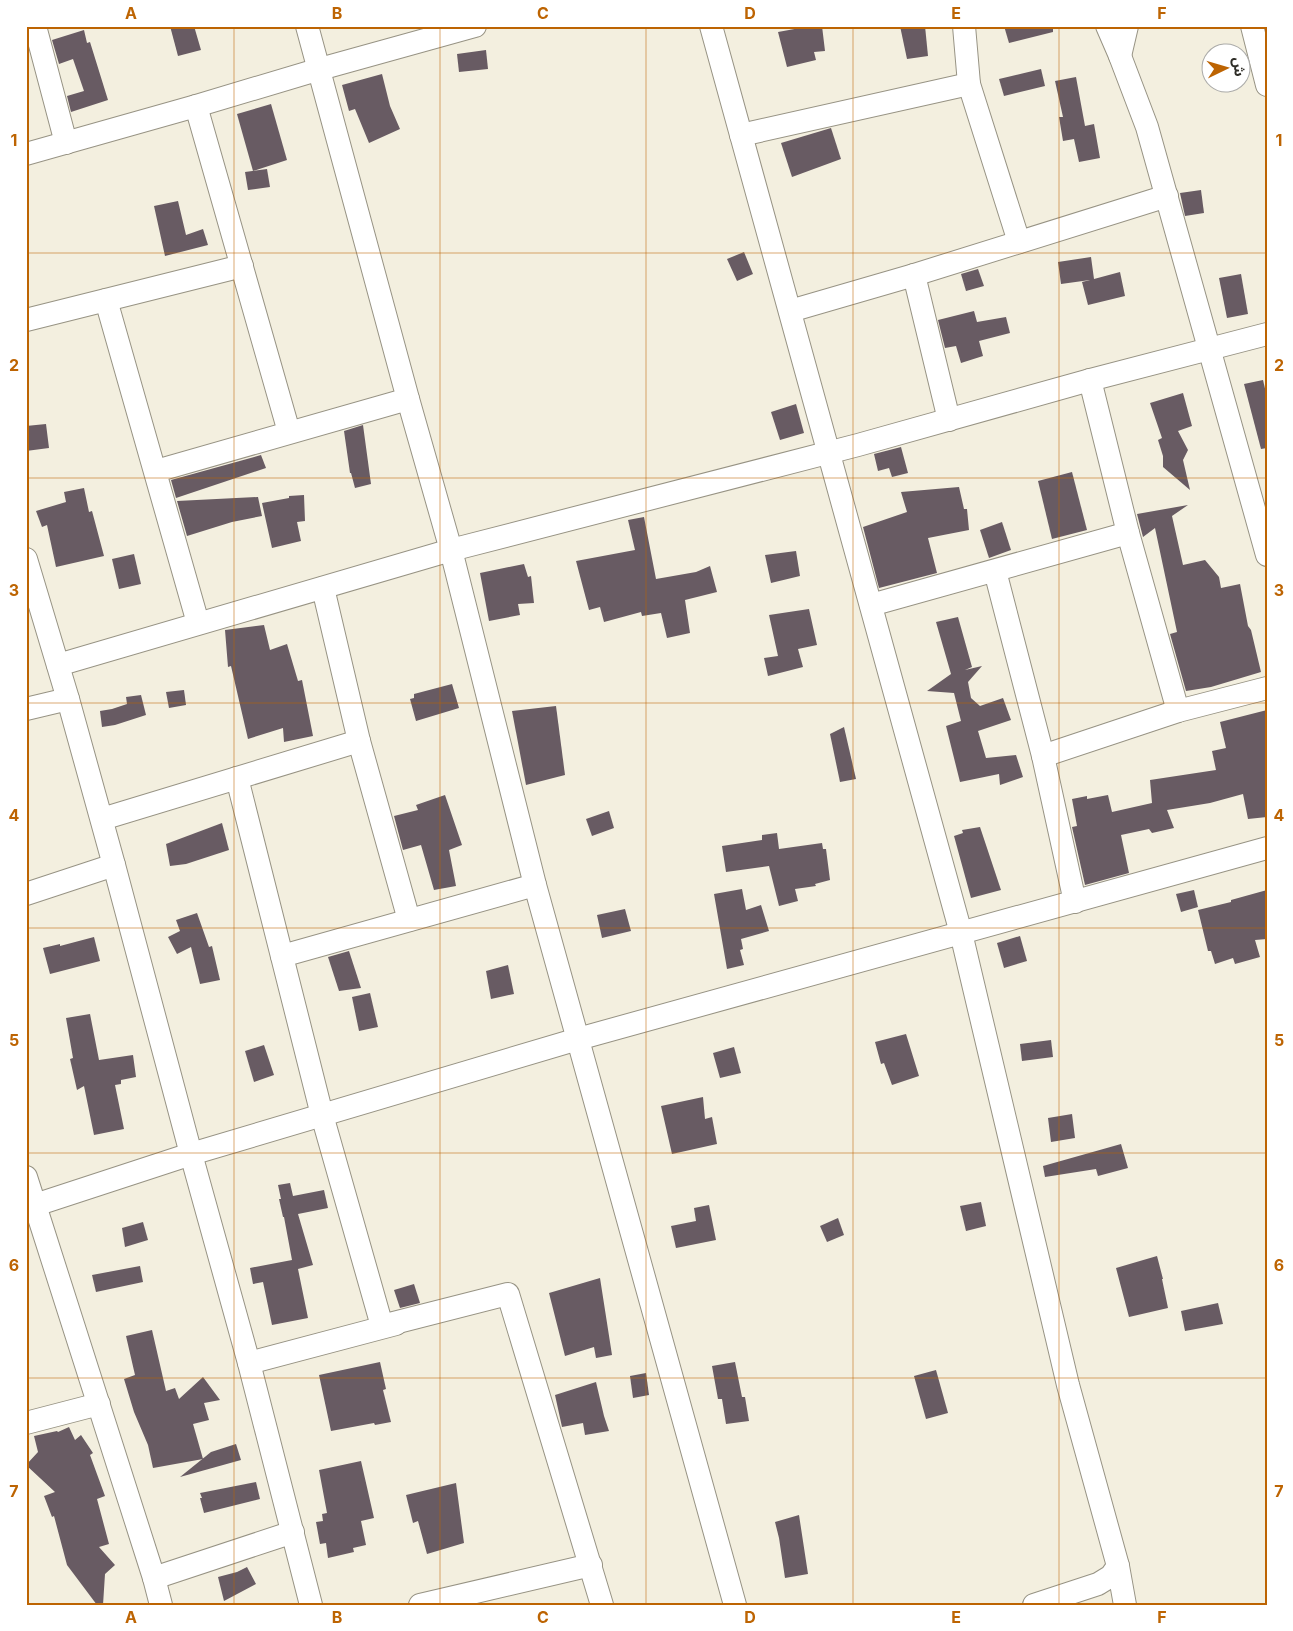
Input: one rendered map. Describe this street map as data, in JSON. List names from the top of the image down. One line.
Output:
{"north":"right","grid":{"columns":["A","B","C","D","E","F"],"rows":["1","2","3","4","5","6","7"]}}
